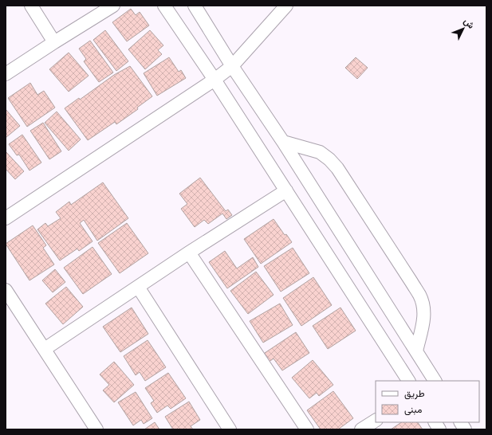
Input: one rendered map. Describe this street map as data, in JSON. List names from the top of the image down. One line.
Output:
{"legend":["طريق","مبنى"],"north":"top right"}
